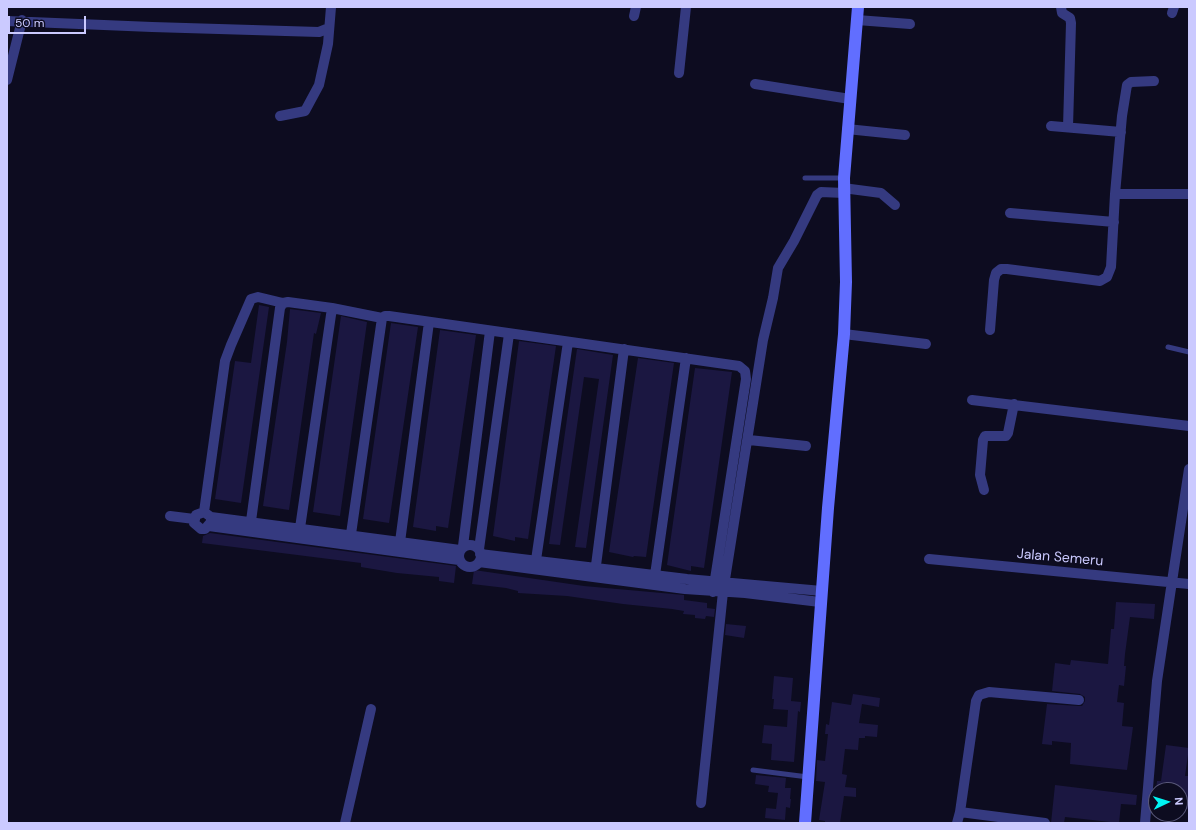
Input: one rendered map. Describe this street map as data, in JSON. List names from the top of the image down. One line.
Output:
{"streets":{"street":["Jalan Semeru"]},"scale_bar":"50 m","north":"right"}
